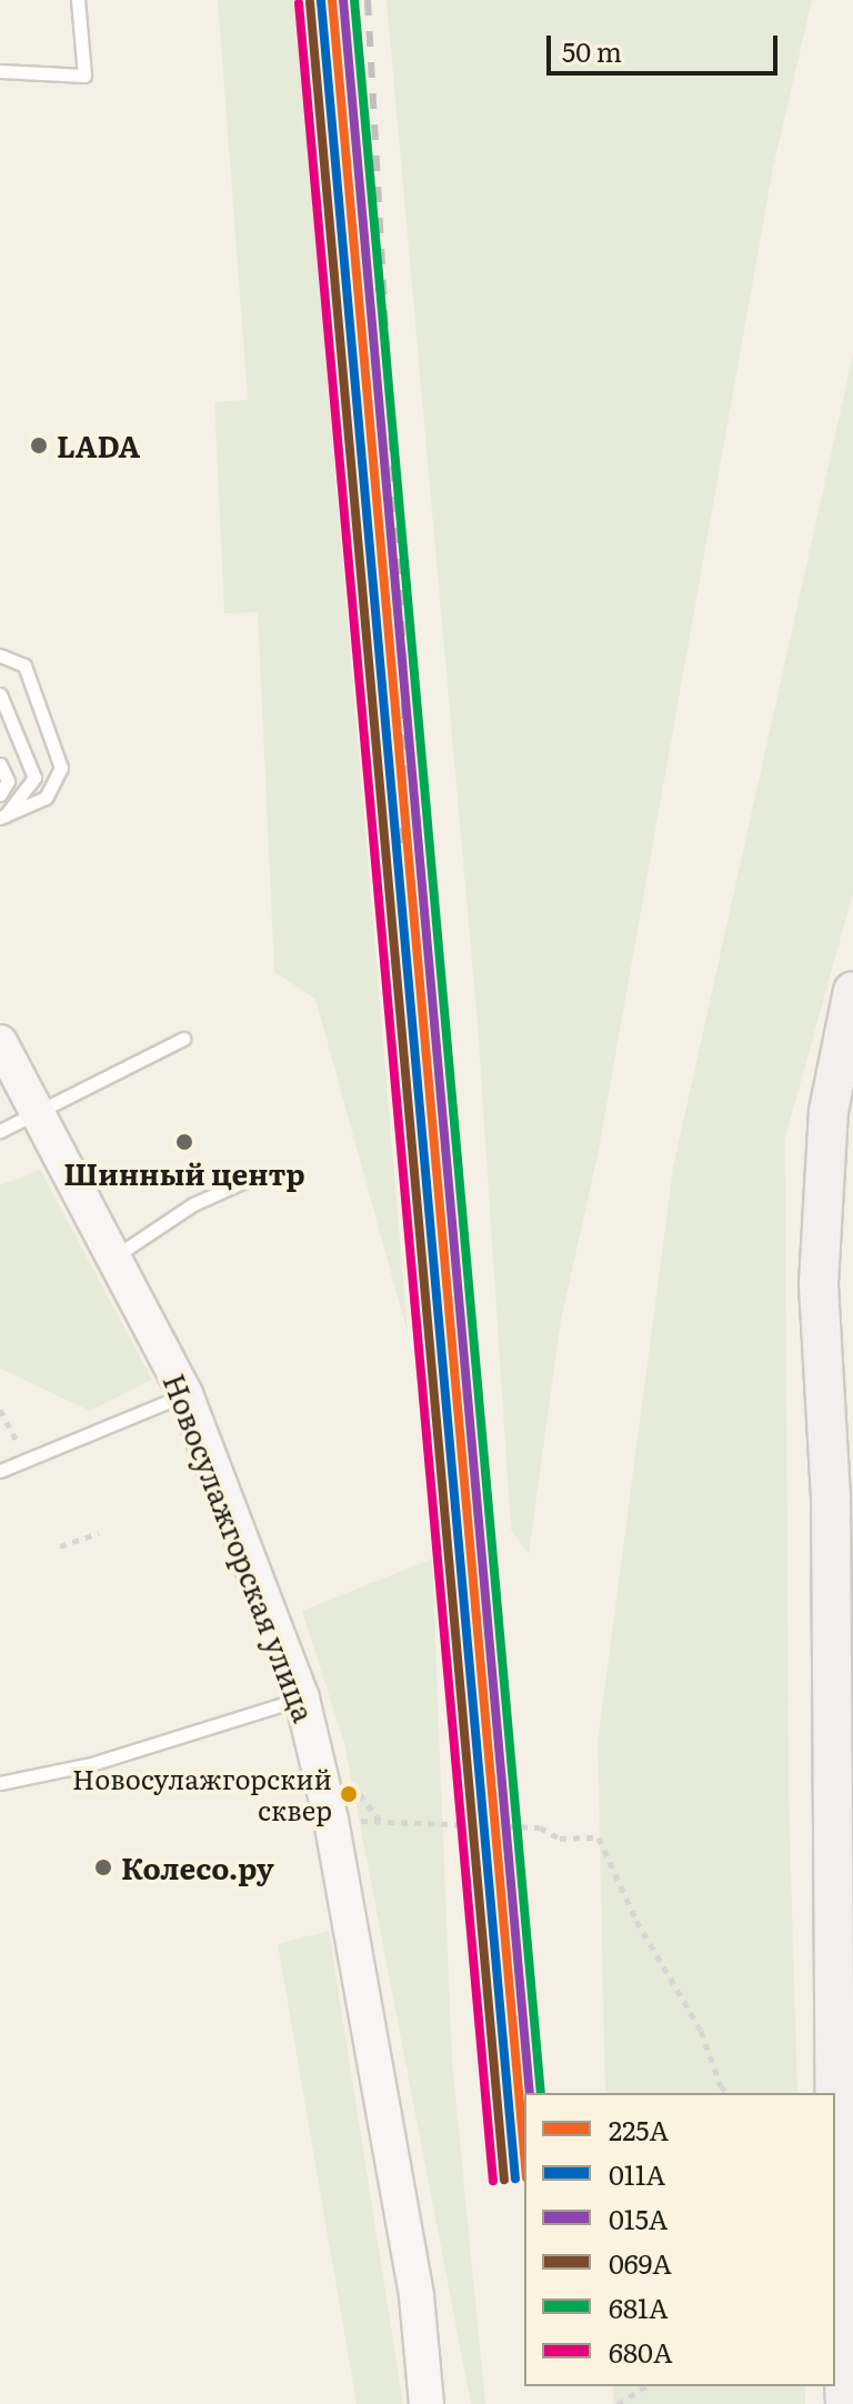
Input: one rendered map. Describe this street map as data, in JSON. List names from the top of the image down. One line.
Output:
{"streets":{"main road":["Новосулажгорская улица"]},"places":["LADA","Шинный центр","Новосулажгорский сквер","Колесо.ру"],"lines":["transit line 225А","transit line 015А","transit line 681А","transit line 011А","transit line 069А","transit line 680А"],"legend":["225А","011А","015А","069А","681А","680А"],"scale_bar":"50 m"}
